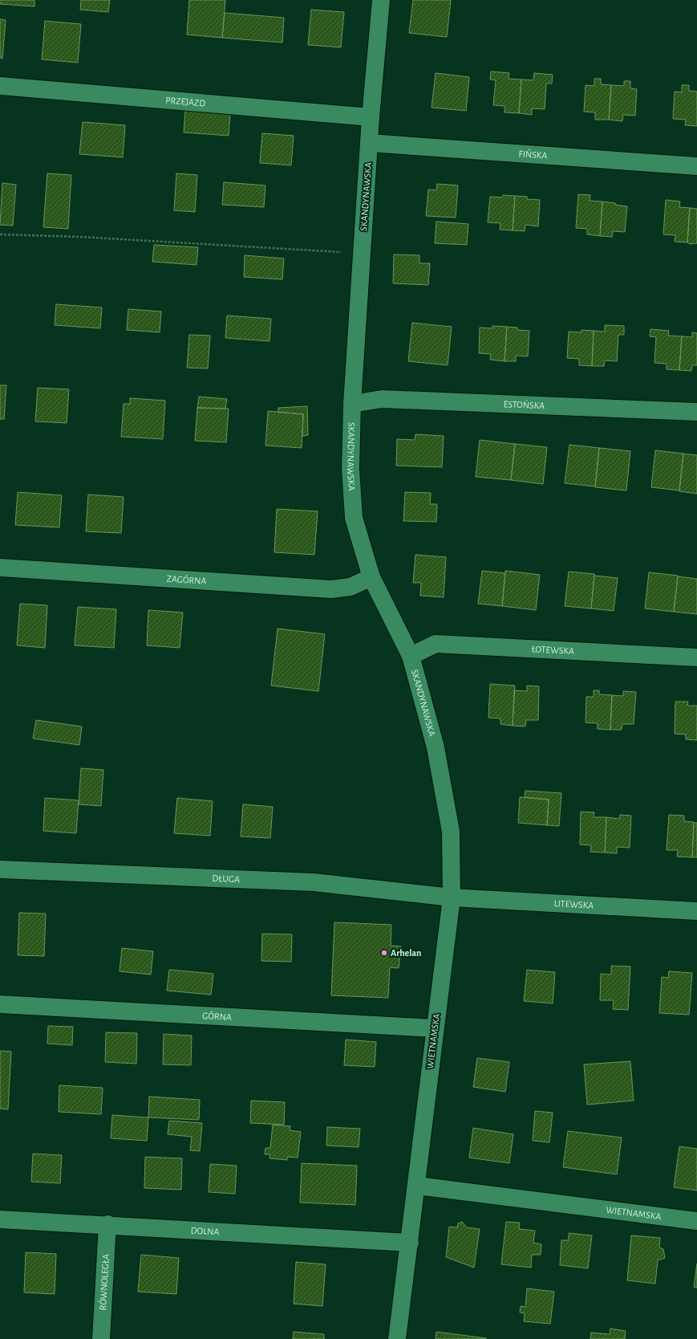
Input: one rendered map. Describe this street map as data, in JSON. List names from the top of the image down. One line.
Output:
{"streets":{"street":["PRZEJAZD","FIŃSKA","SKANDYNAWSKA","ESTOŃSKA","ZAGÓRNA","ŁOTEWSKA","DŁUGA","LITEWSKA","GÓRNA","WIETNAMSKA","DOLNA","RÓWNOLEGŁA"]},"crossings":[["PRZEJAZD","SKANDYNAWSKA"],["FIŃSKA","SKANDYNAWSKA"],["SKANDYNAWSKA","ESTOŃSKA"],["SKANDYNAWSKA","ZAGÓRNA"],["SKANDYNAWSKA","ŁOTEWSKA"],["SKANDYNAWSKA","DŁUGA"],["SKANDYNAWSKA","LITEWSKA"],["SKANDYNAWSKA","WIETNAMSKA"],["DŁUGA","LITEWSKA"],["DŁUGA","WIETNAMSKA"],["LITEWSKA","WIETNAMSKA"],["GÓRNA","WIETNAMSKA"],["WIETNAMSKA","DOLNA"],["DOLNA","RÓWNOLEGŁA"]],"places":["Arhelan"]}
